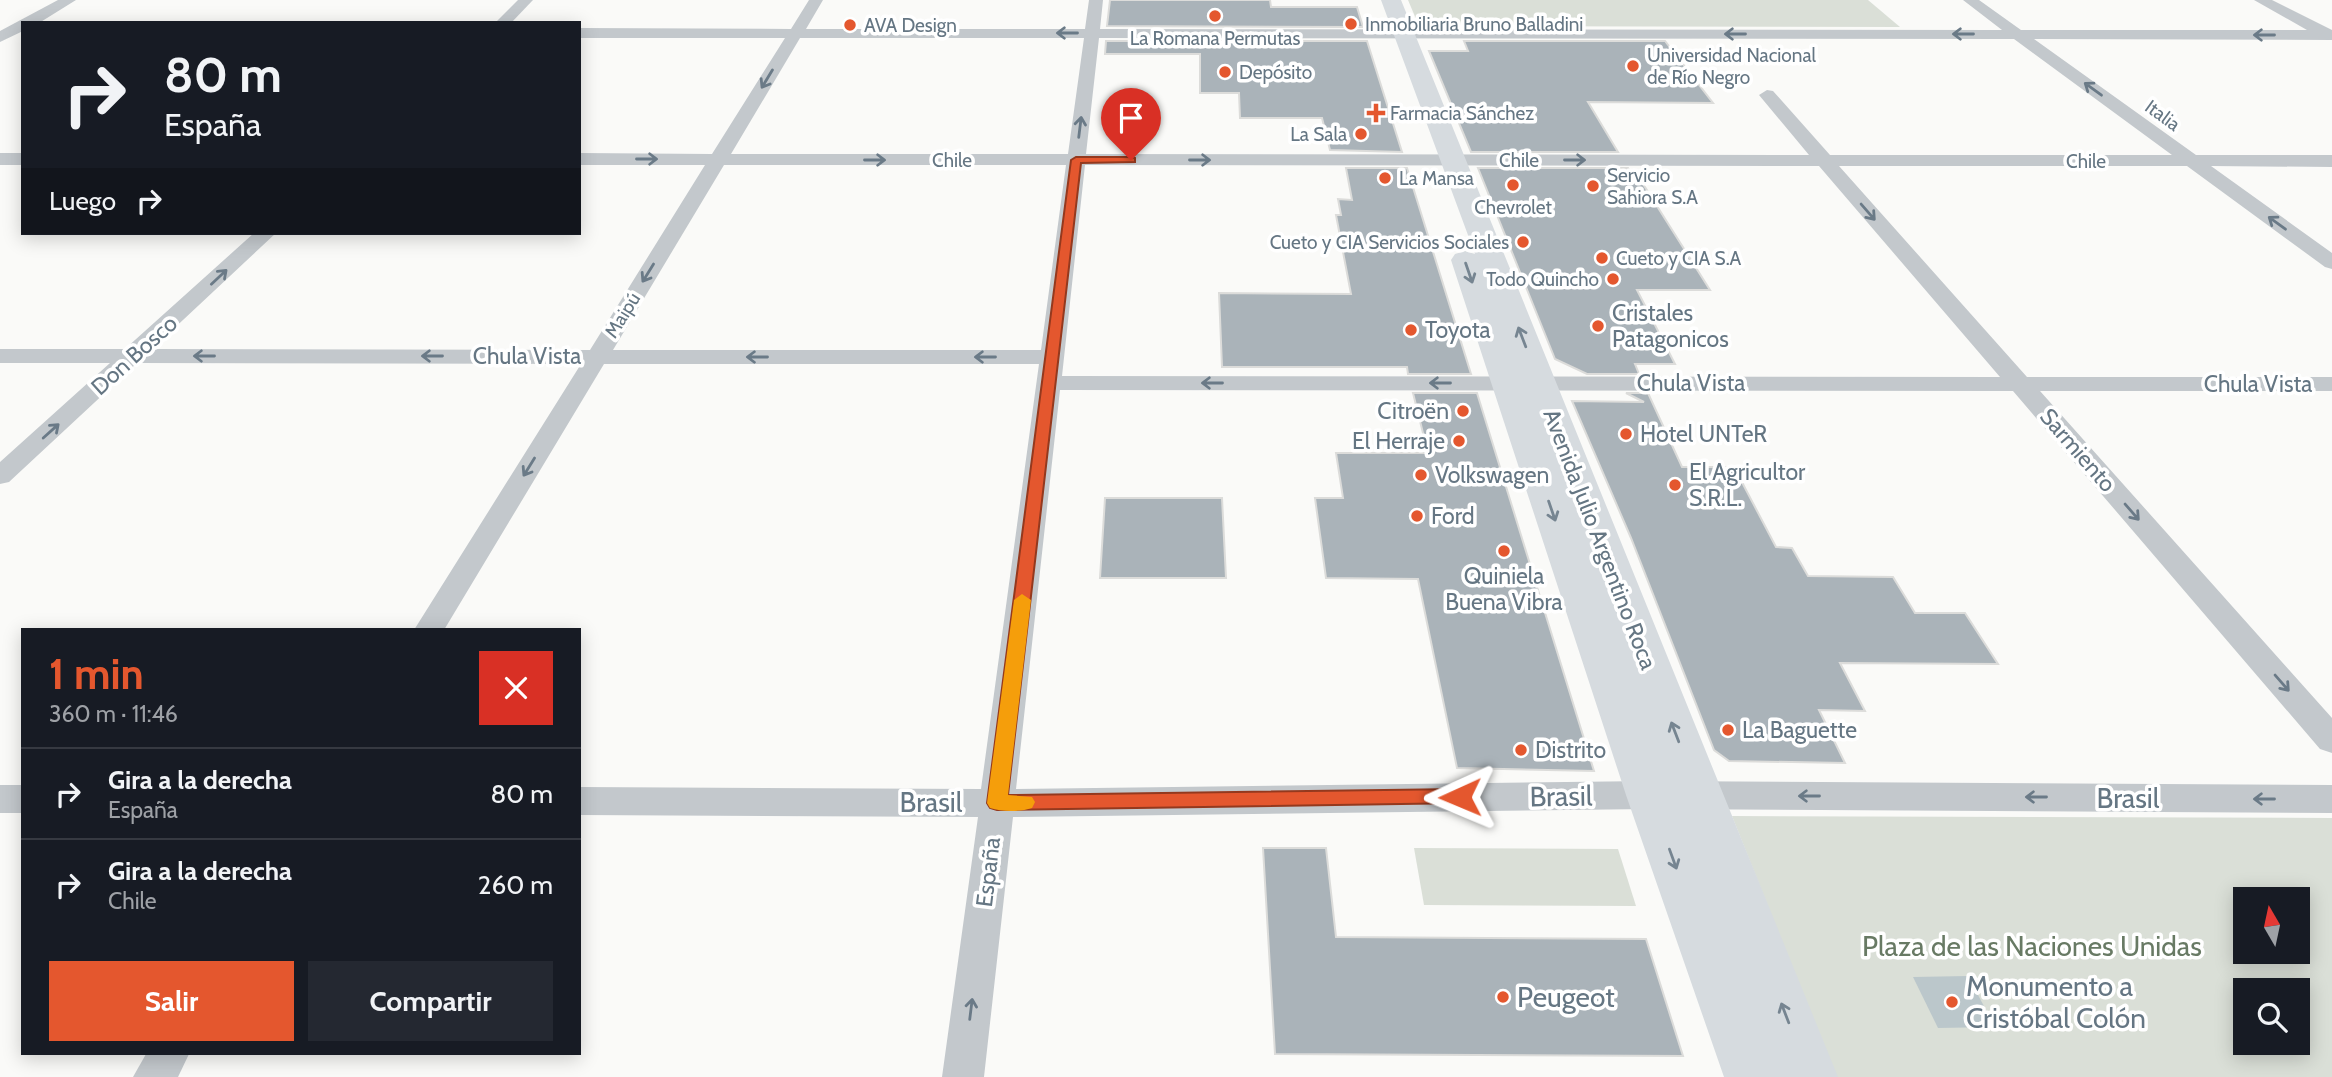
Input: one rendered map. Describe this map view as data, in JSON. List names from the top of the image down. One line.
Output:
{"streets":{"main road":["Avenida Julio Argentino Roca"],"street":["Italia","Chile","Maipú","Don Bosco","Chula Vista","Sarmiento","Brasil","España"]},"crossings":[["Italia","Chile"],["Chile","Maipú"],["Chile","Sarmiento"],["Chile","Avenida Julio Argentino Roca"],["Chile","España"],["Maipú","Chula Vista"],["Don Bosco","Chula Vista"],["Chula Vista","Sarmiento"],["Chula Vista","Avenida Julio Argentino Roca"],["Chula Vista","España"],["Avenida Julio Argentino Roca","Brasil"],["Brasil","España"]],"one_way":["Italia","Maipú","Don Bosco","Chula Vista","Sarmiento","Brasil","España"],"parks":["Plaza de las Naciones Unidas"],"places":{"other":["La Romana Permutas","Inmobiliaria Bruno Balladini","AVA Design","Universidad Nacional de Río Negro","Depósito","La Sala","La Mansa","Chevrolet","Servicio Sahiora S.A","Cueto y CIA Servicios Sociales","Cueto y CIA S.A","Todo Quincho","Cristales Patagonicos","Toyota","Citroën","Hotel UNTeR","El Herraje","Volkswagen","El Agricultor S.R.L.","Ford","Quiniela Buena Vibra","La Baguette","Distrito","Peugeot","Monumento a Cristóbal Colón"],"health":["Farmacia Sánchez"]},"north":"top","page":{"turn":["80 m","España"],"then":"Luego","heading":["1 min","360 m · 11:46"],"list":[{"name":"Gira a la derecha","note":"España","value":"80 m"},{"name":"Gira a la derecha","note":"Chile","value":"260 m"}],"buttons":["Salir","Compartir"]}}
